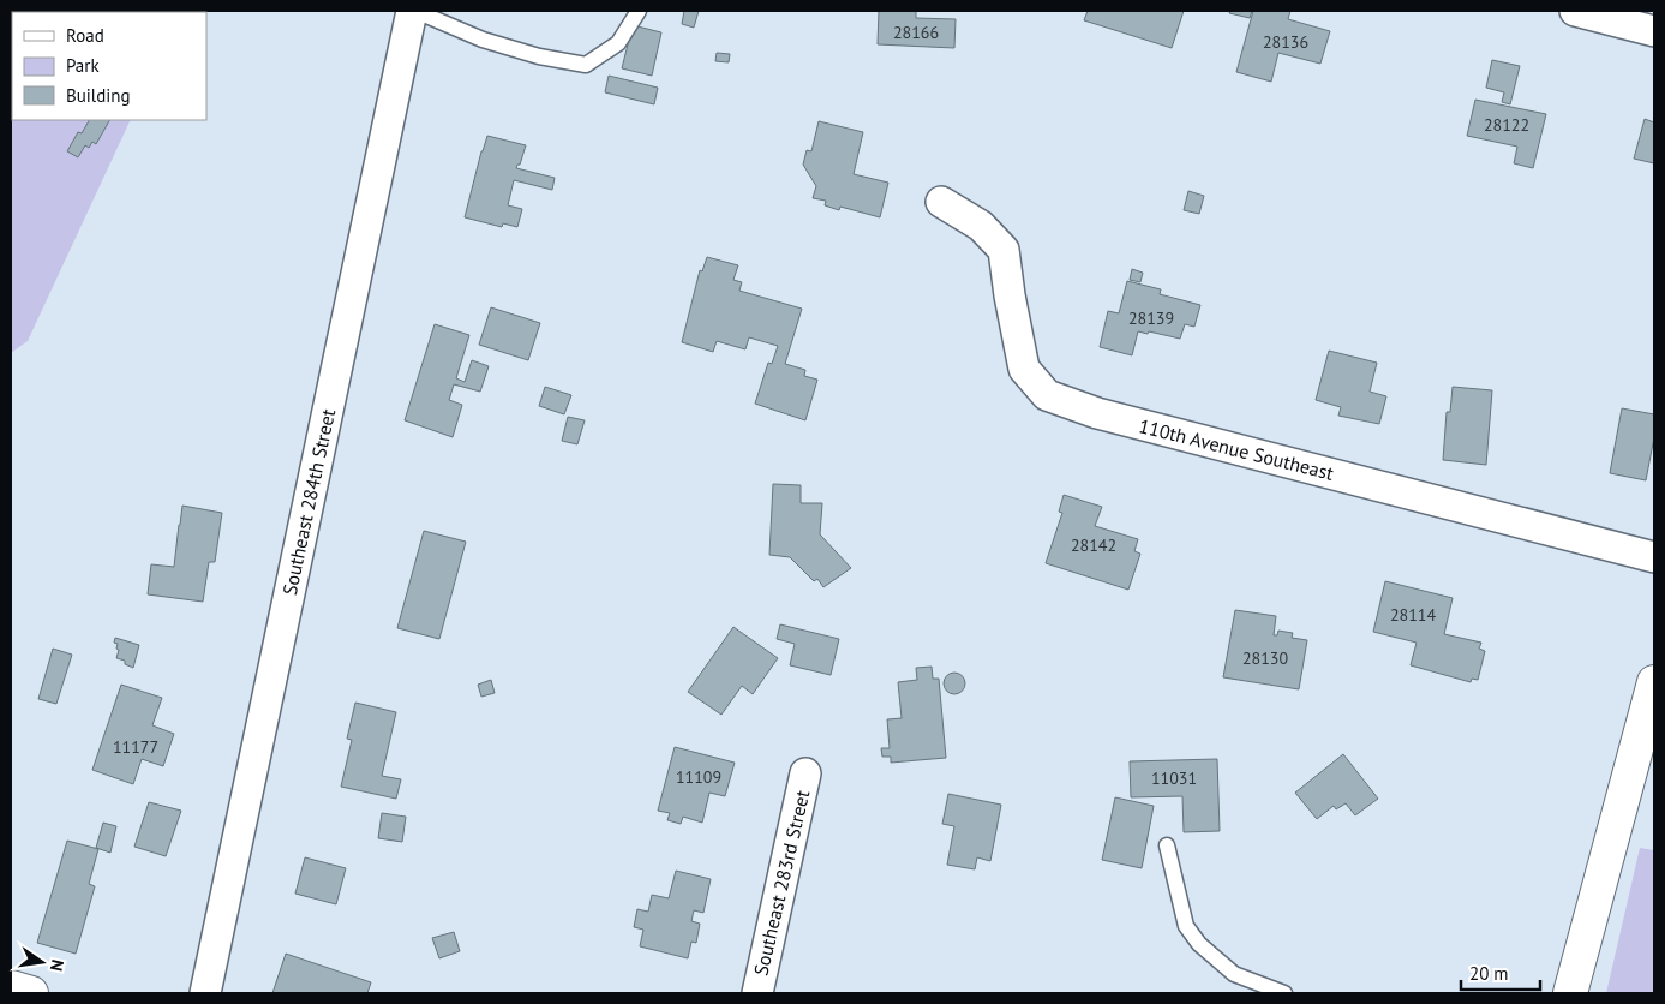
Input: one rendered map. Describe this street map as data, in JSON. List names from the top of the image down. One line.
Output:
{"streets":{"street":["110th Avenue Southeast","Southeast 284th Street","Southeast 283rd Street"]},"house_numbers":["28166","28136","28122","28139","28142","28114","28130","11177","11109","11031"],"legend":["Road","Park","Building"],"scale_bar":"20 m","north":"right"}
